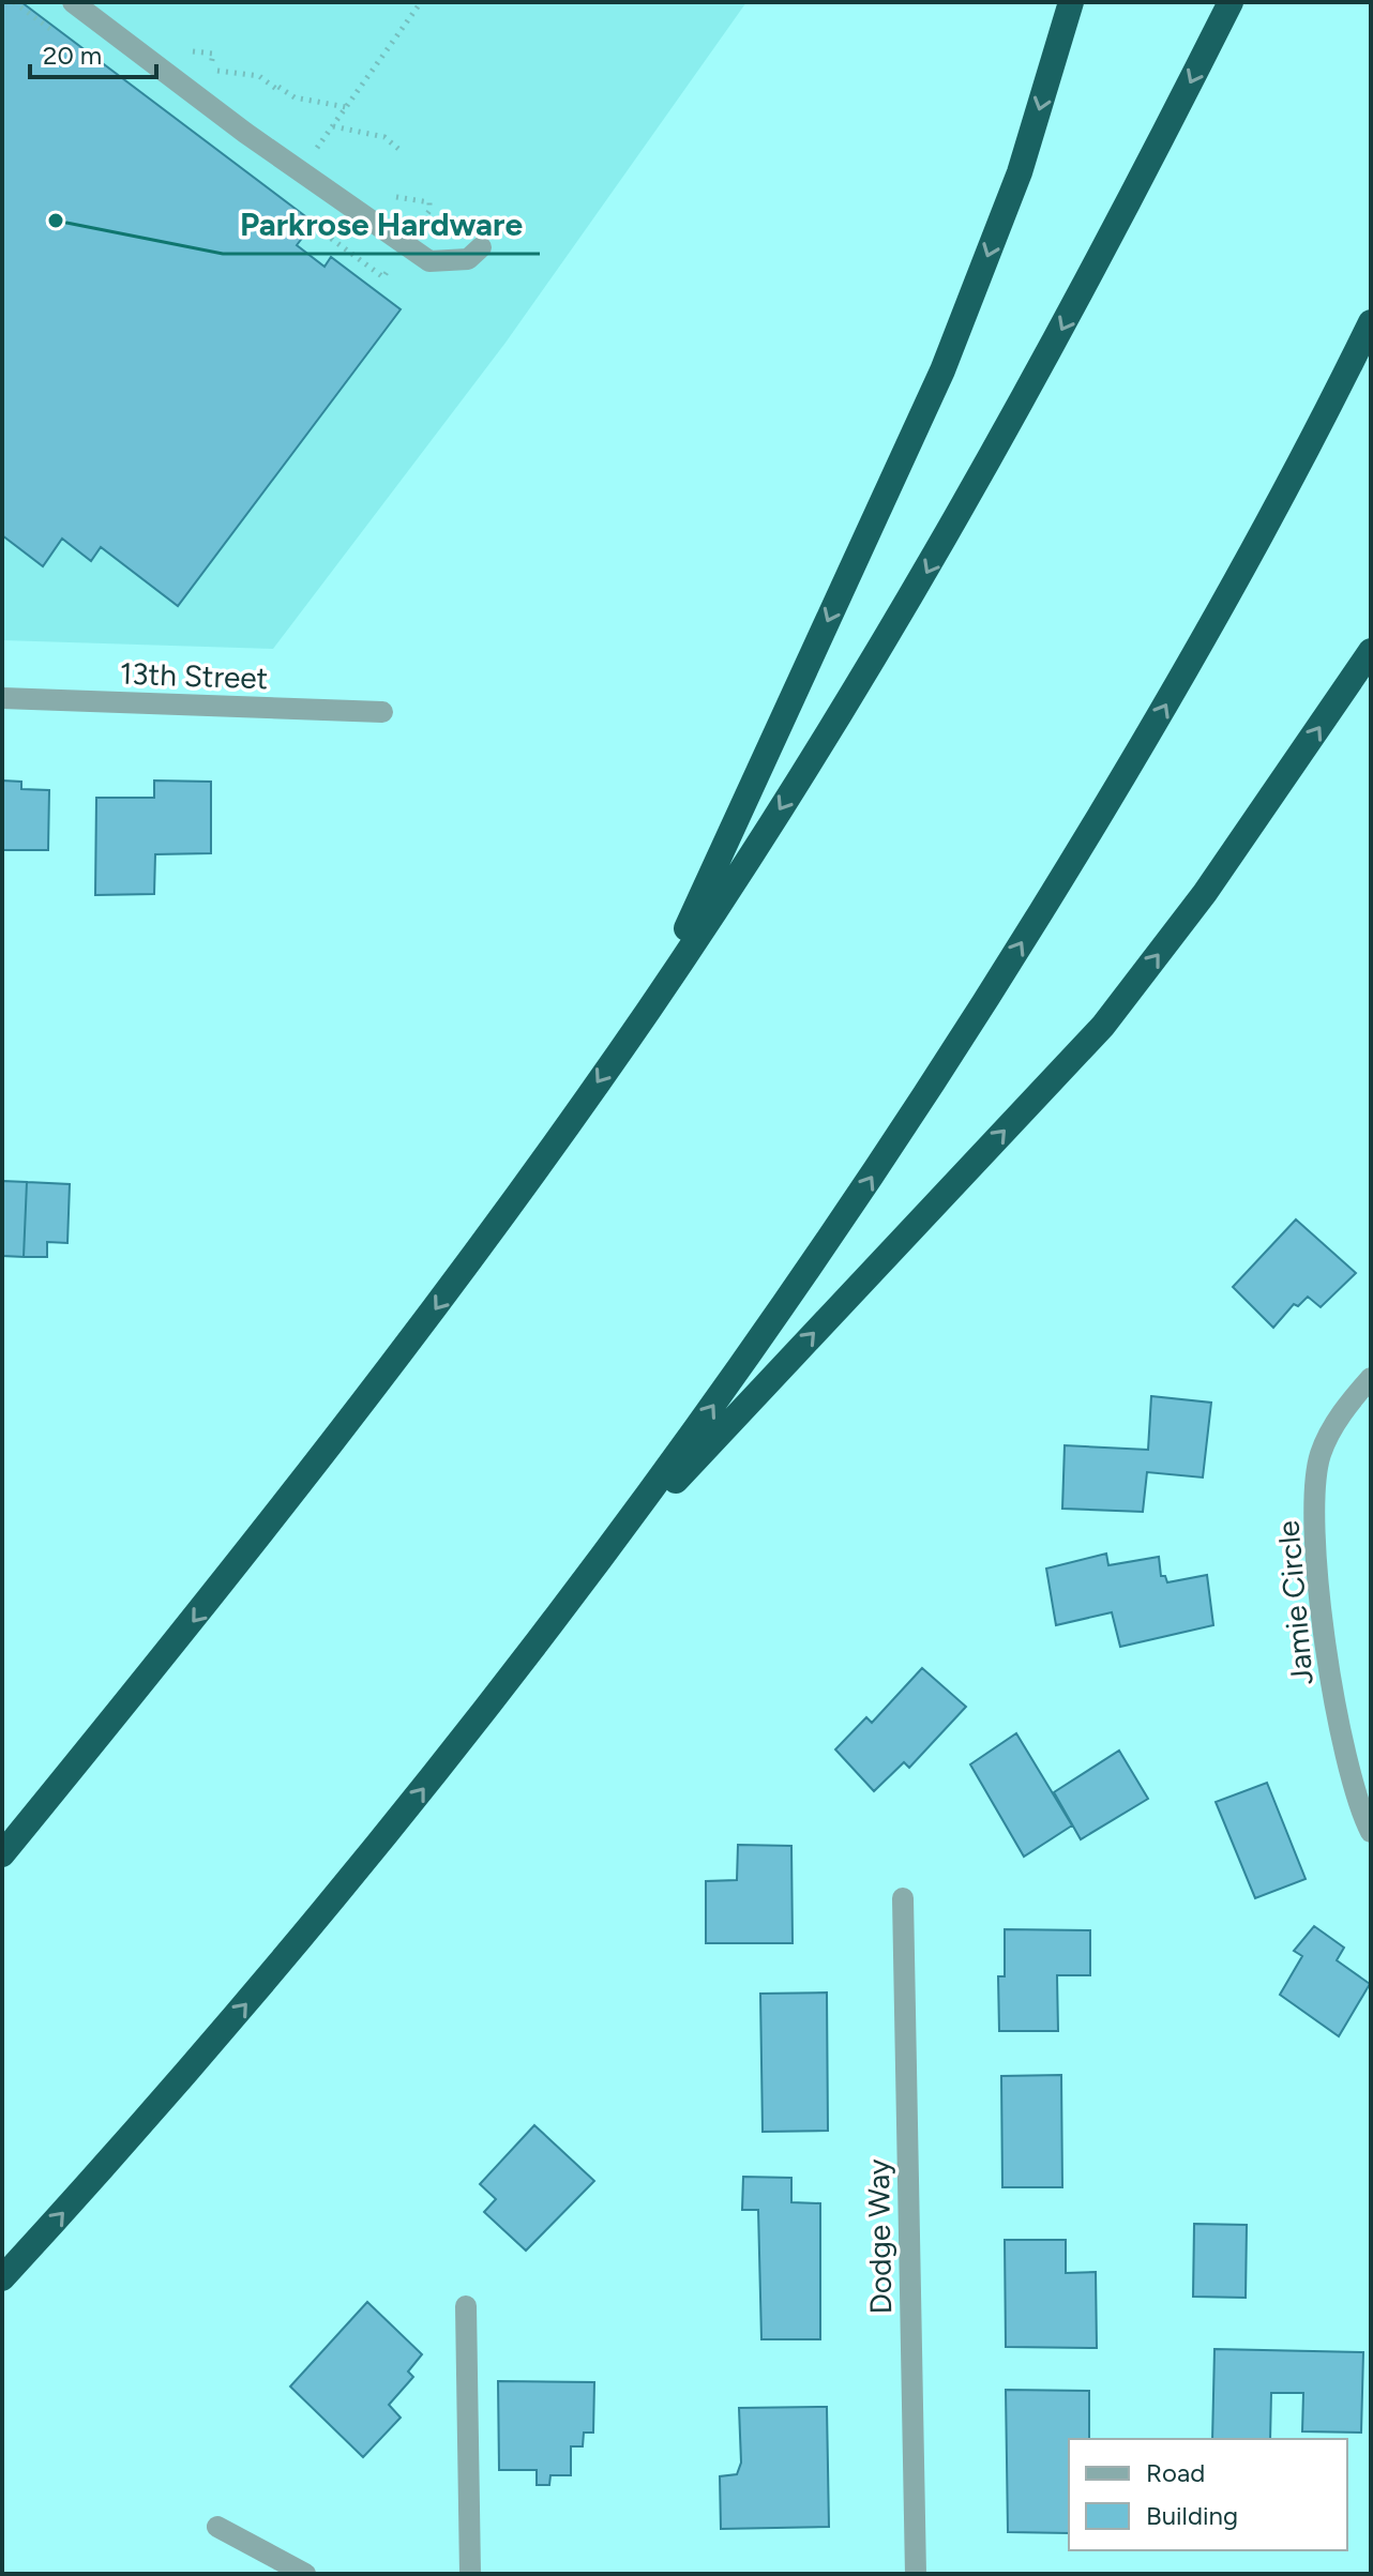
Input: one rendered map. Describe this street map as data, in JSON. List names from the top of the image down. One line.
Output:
{"streets":{"street":["13th Street","Jamie Circle","Dodge Way"]},"places":["Parkrose Hardware"],"legend":["Road","Building"],"scale_bar":"20 m"}
